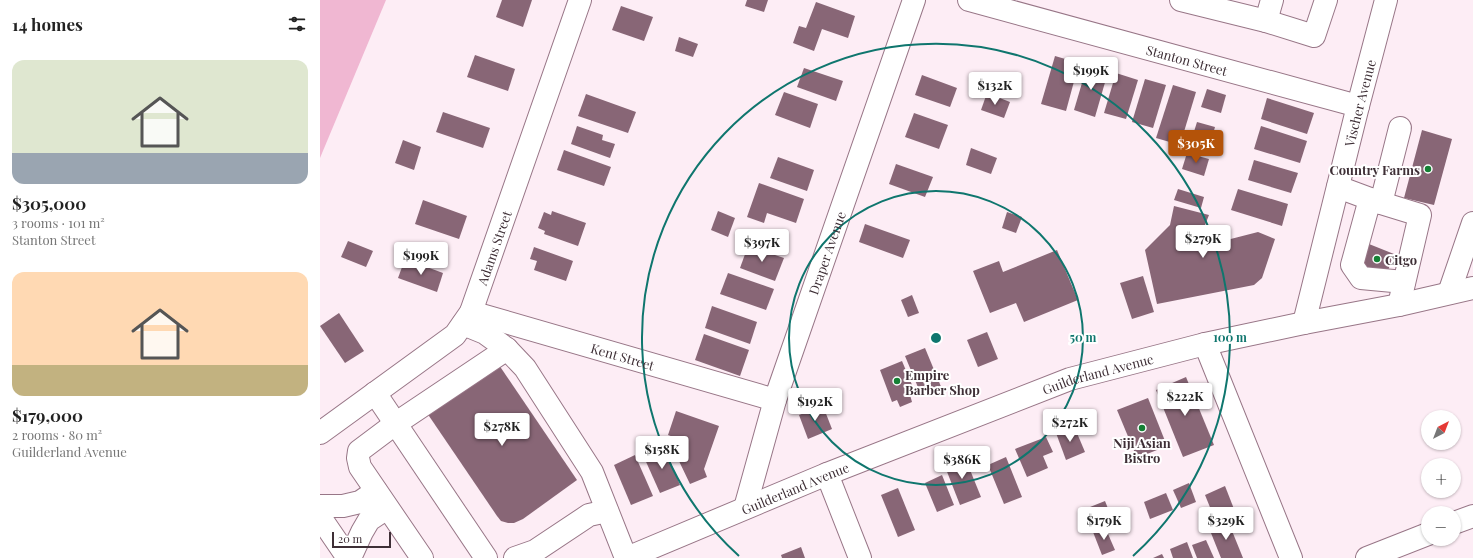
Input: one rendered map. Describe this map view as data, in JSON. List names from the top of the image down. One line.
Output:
{"streets":{"street":["Stanton Street","Vischer Avenue","Adams Street","Draper Avenue","Kent Street","Guilderland Avenue"]},"crossings":[["Stanton Street","Vischer Avenue"],["Vischer Avenue","Guilderland Avenue"],["Adams Street","Kent Street"],["Draper Avenue","Kent Street"],["Draper Avenue","Guilderland Avenue"]],"places":["Country Farms","Citgo","Empire Barber Shop","Niji Asian Bistro"],"scale_bar":"20 m","north":"top right","page":{"heading":"14 homes","list":[{"name":"$305,000","note":"3 rooms · 101 m² · Stanton Street"},{"name":"$179,000","note":"2 rooms · 80 m² · Guilderland Avenue"}],"price":["$199K","$132K","$305K","$279K","$397K","$199K","$222K","$192K","$272K","$278K","$158K","$386K","$179K","$329K"],"map_buttons":["+","−"],"scale":"20 m"},"rings":["50 m","100 m"]}
